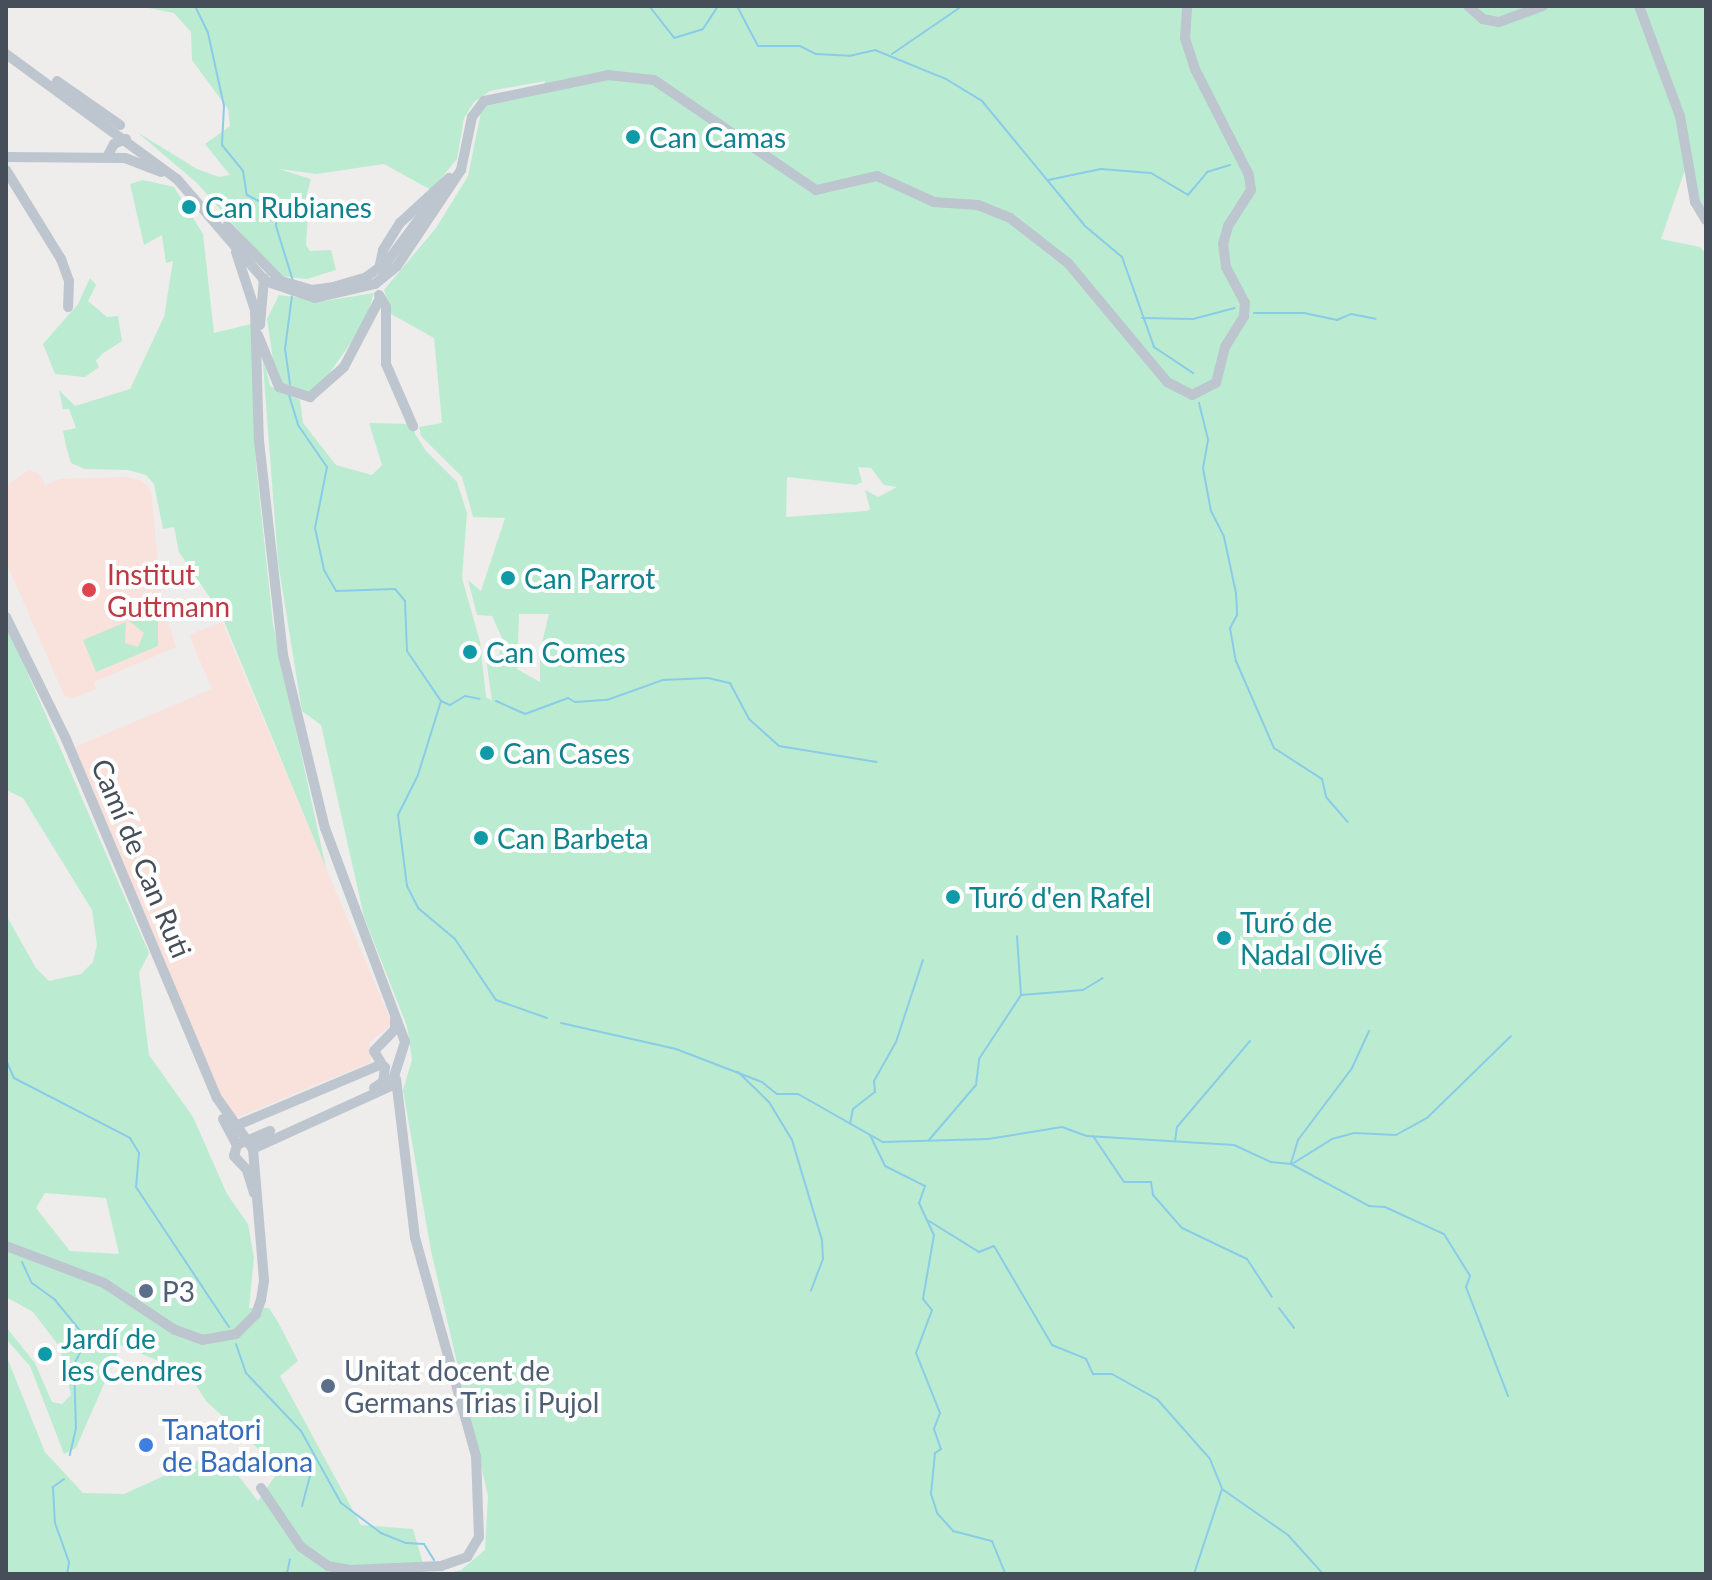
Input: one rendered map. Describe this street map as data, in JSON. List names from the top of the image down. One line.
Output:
{"streets":{"street":["Camí de Can Ruti"]},"places":["Can Camas","Can Rubianes","Can Parrot","Institut Guttmann","Can Comes","Can Cases","Can Barbeta","Turó d'en Rafel","Turó de Nadal Olivé","P3","Jardí de les Cendres","Unitat docent de Germans Trias i Pujol","Tanatori de Badalona"]}
